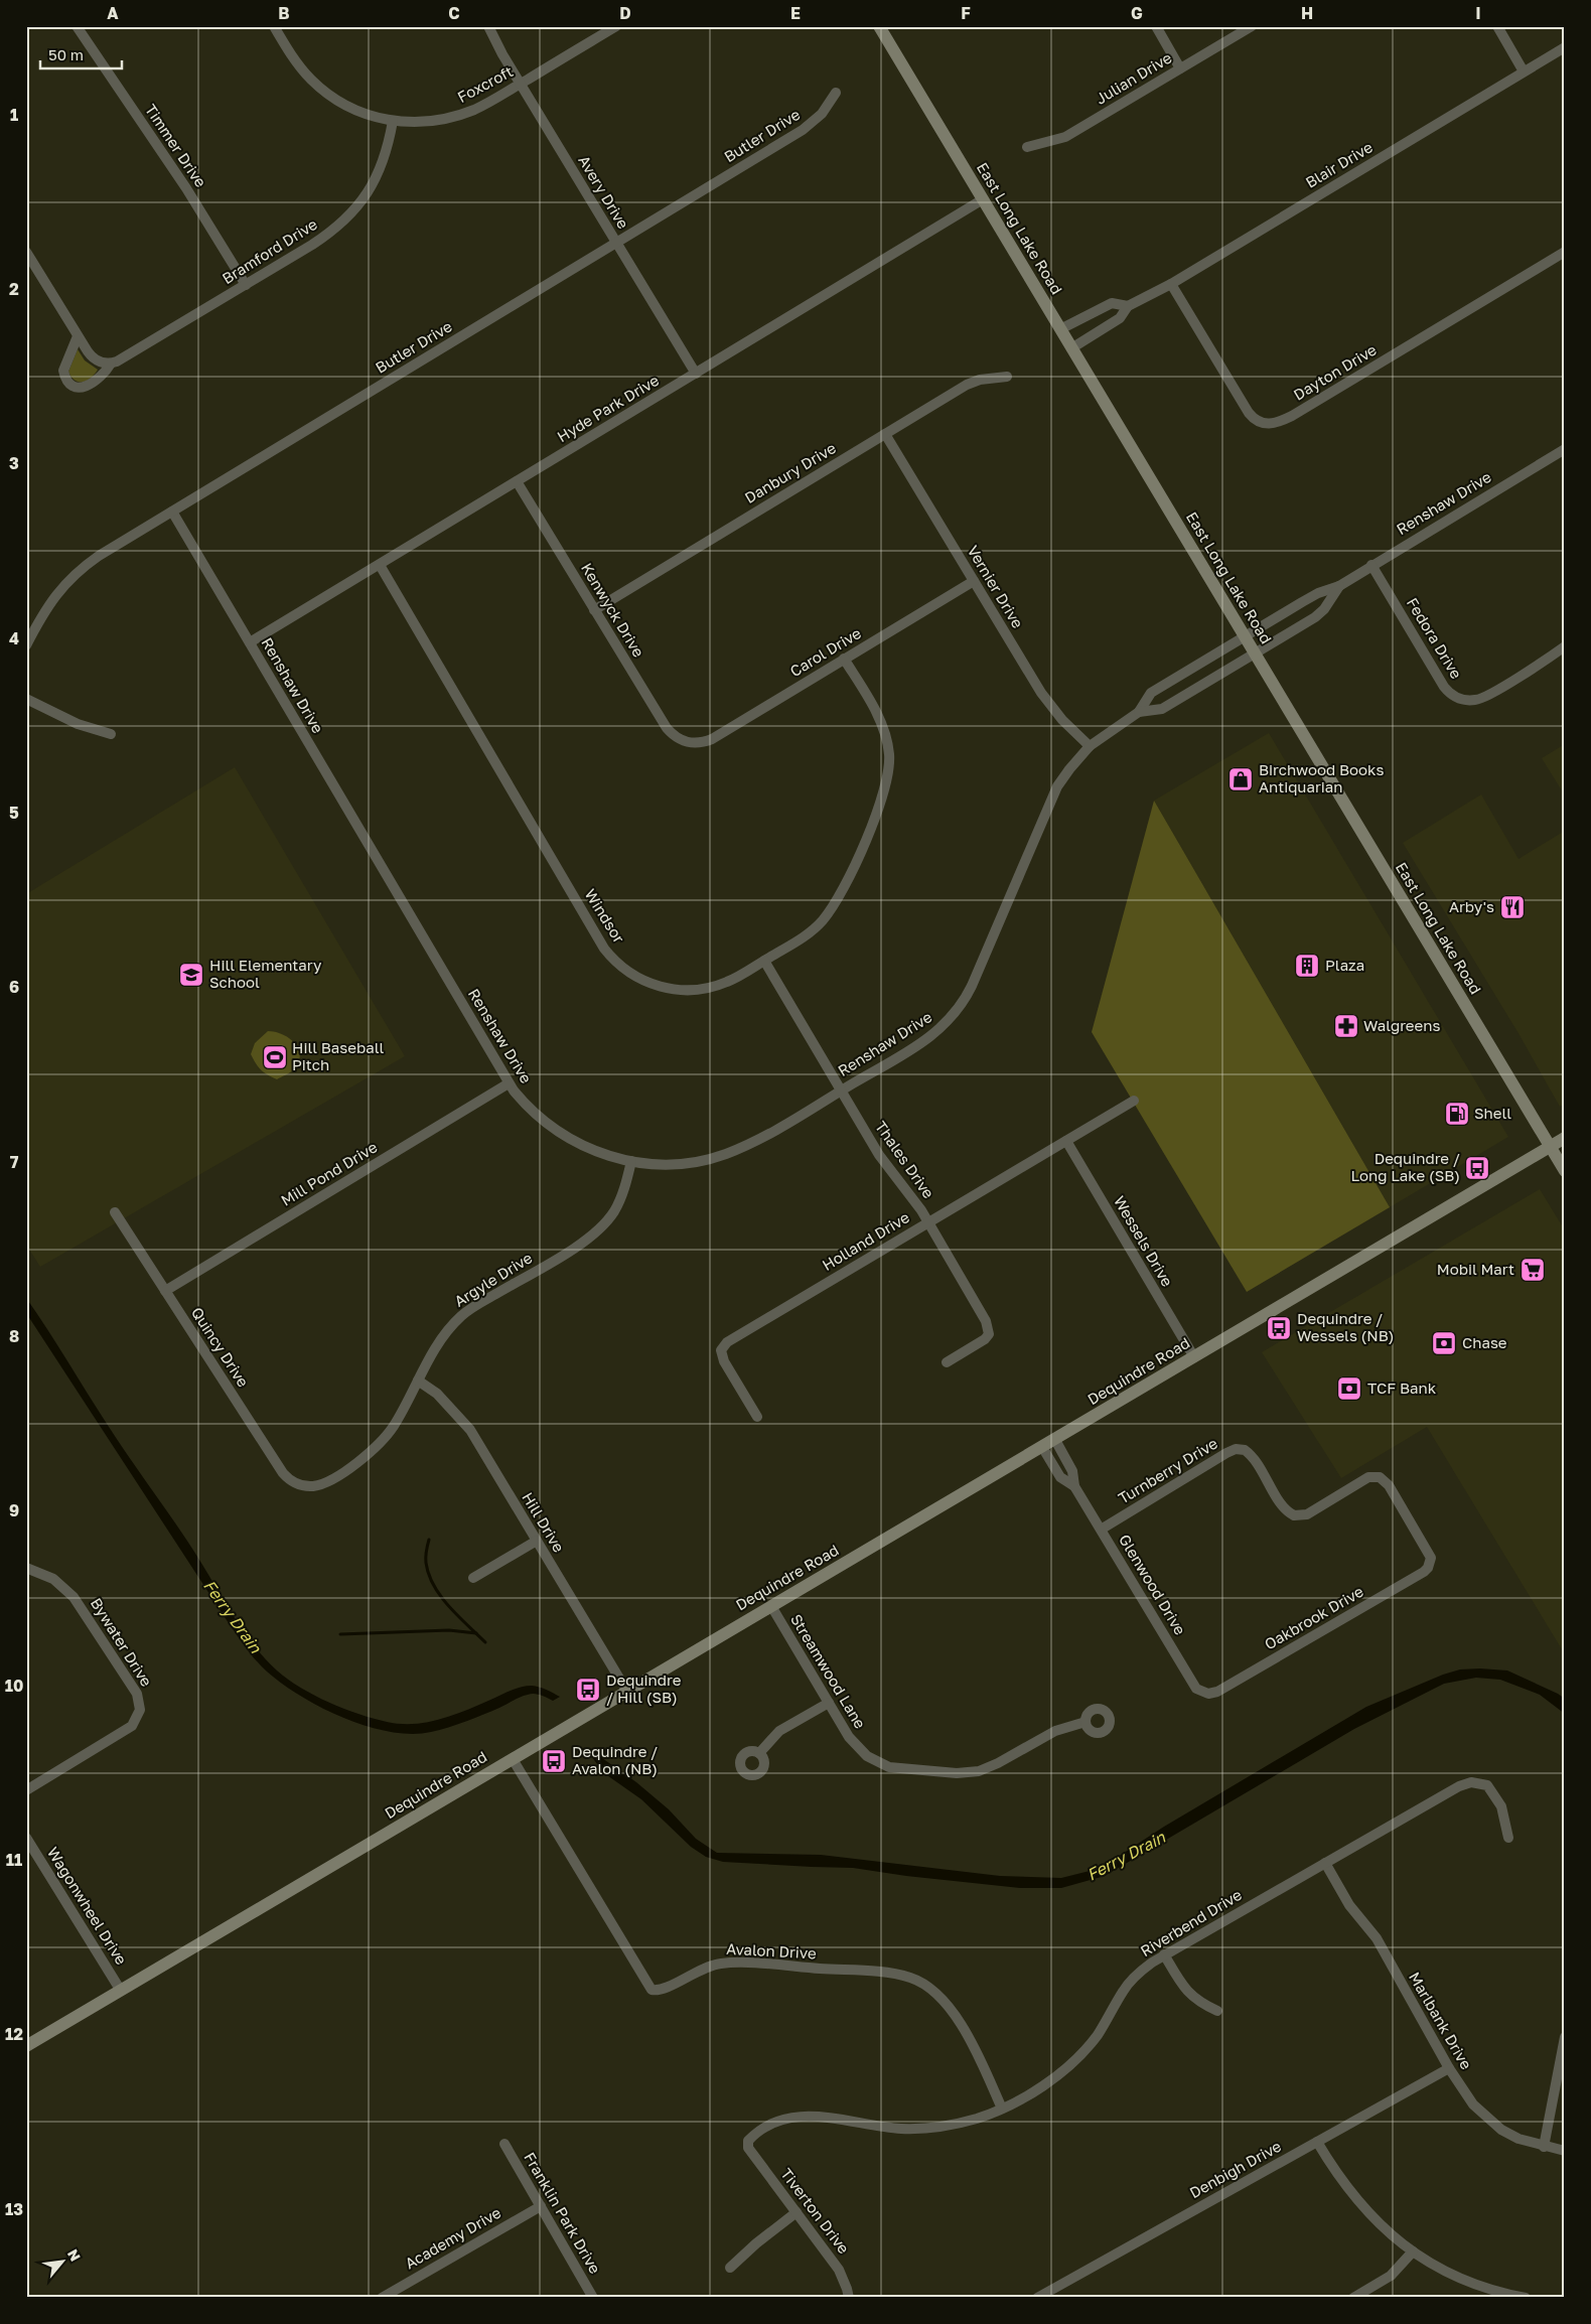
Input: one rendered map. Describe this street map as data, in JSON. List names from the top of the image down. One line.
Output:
{"streets":{"main road":["East Long Lake Road","Dequindre Road"],"street":["Julian Drive","Foxcroft","Butler Drive","Timmer Drive","Blair Drive","Avery Drive","Bramford Drive","Dayton Drive","Hyde Park Drive","Danbury Drive","Renshaw Drive","Vernier Drive","Kenwyck Drive","Fedora Drive","Carol Drive","Windsor","Thales Drive","Mill Pond Drive","Holland Drive","Wessels Drive","Argyle Drive","Quincy Drive","Turnberry Drive","Hill Drive","Glenwood Drive","Oakbrook Drive","Bywater Drive","Streamwood Lane","Wagonwheel Drive","Riverbend Drive","Avalon Drive","Marlbank Drive","Denbigh Drive","Tiverton Drive","Franklin Park Drive","Academy Drive"]},"crossings":[["Foxcroft","Avery Drive"],["Foxcroft","Bramford Drive"],["Butler Drive","Avery Drive"],["Butler Drive","Renshaw Drive"],["Timmer Drive","Bramford Drive"],["Blair Drive","East Long Lake Road"],["Blair Drive","Dayton Drive"],["Avery Drive","Hyde Park Drive"],["East Long Lake Road","Hyde Park Drive"],["East Long Lake Road","Renshaw Drive"],["East Long Lake Road","Dequindre Road"],["Hyde Park Drive","Renshaw Drive"],["Hyde Park Drive","Kenwyck Drive"],["Hyde Park Drive","Windsor"],["Danbury Drive","Vernier Drive"],["Danbury Drive","Kenwyck Drive"],["Renshaw Drive","Vernier Drive"],["Renshaw Drive","Fedora Drive"],["Renshaw Drive","Thales Drive"],["Renshaw Drive","Mill Pond Drive"],["Renshaw Drive","Argyle Drive"],["Vernier Drive","Carol Drive"],["Kenwyck Drive","Carol Drive"],["Carol Drive","Windsor"],["Windsor","Thales Drive"],["Thales Drive","Holland Drive"],["Mill Pond Drive","Quincy Drive"],["Holland Drive","Wessels Drive"],["Wessels Drive","Dequindre Road"],["Argyle Drive","Quincy Drive"],["Argyle Drive","Hill Drive"],["Dequindre Road","Hill Drive"],["Dequindre Road","Glenwood Drive"],["Dequindre Road","Streamwood Lane"],["Dequindre Road","Wagonwheel Drive"],["Dequindre Road","Avalon Drive"],["Turnberry Drive","Glenwood Drive"],["Turnberry Drive","Oakbrook Drive"],["Glenwood Drive","Oakbrook Drive"],["Riverbend Drive","Avalon Drive"],["Riverbend Drive","Marlbank Drive"],["Riverbend Drive","Tiverton Drive"],["Marlbank Drive","Denbigh Drive"],["Franklin Park Drive","Academy Drive"]],"water":["Ferry Drain"],"places":{"shop":["Birchwood Books Antiquarian"],"restaurant":["Arby's"],"building":["Plaza"],"school or university":["Hill Elementary School"],"pharmacy":["Walgreens"],"sports":["Hill Baseball Pitch"],"fuel station":["Shell"],"bus stop":["Dequindre / Long Lake (SB)","Dequindre / Wessels (NB)","Dequindre / Hill (SB)","Dequindre / Avalon (NB)"],"supermarket":["Mobil Mart"],"bank":["Chase","TCF Bank"]},"scale_bar":"50 m","north":"top right","grid":{"columns":["A","B","C","D","E","F","G","H","I"],"rows":["1","2","3","4","5","6","7","8","9","10","11","12","13"]}}
